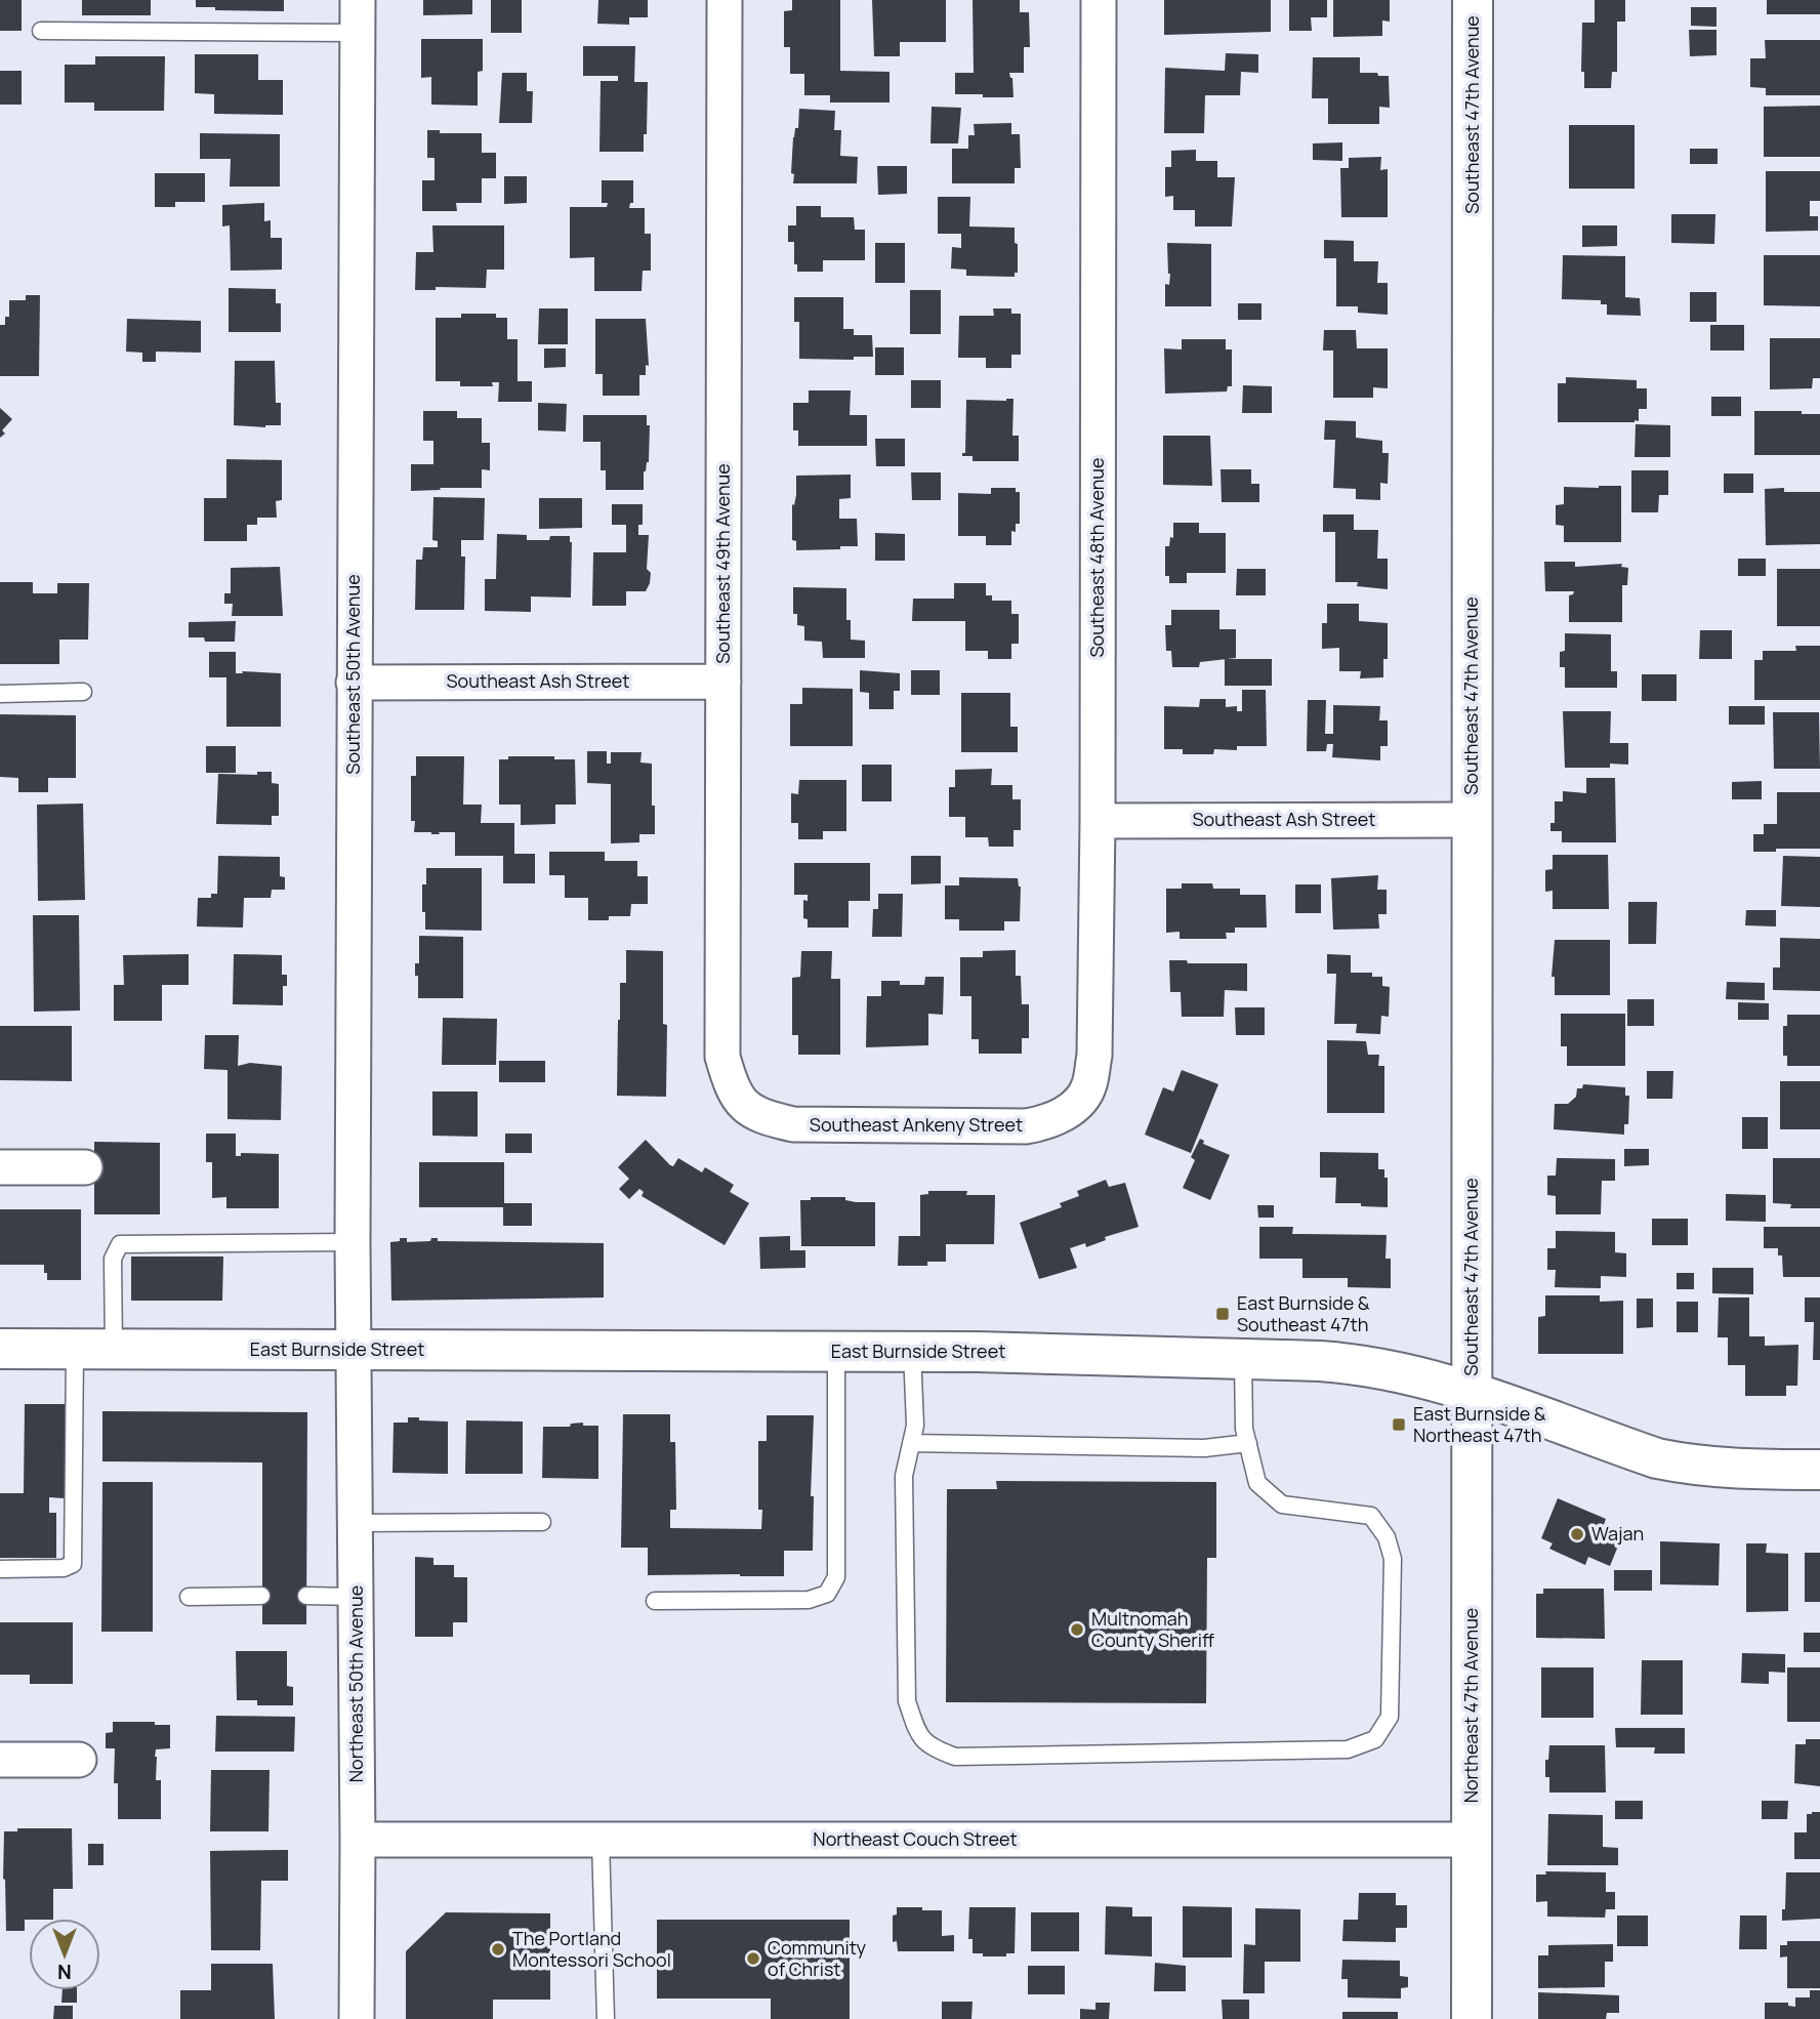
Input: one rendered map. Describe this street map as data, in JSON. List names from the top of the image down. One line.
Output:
{"streets":{"street":["Southeast 47th Avenue","Southeast 48th Avenue","Southeast 49th Avenue","Southeast 50th Avenue","Southeast Ash Street","Southeast Ankeny Street","East Burnside Street","Northeast 50th Avenue","Northeast 47th Avenue","Northeast Couch Street"]},"crossings":[["Southeast 47th Avenue","Southeast Ash Street"],["Southeast 47th Avenue","East Burnside Street"],["Southeast 47th Avenue","Northeast 47th Avenue"],["Southeast 48th Avenue","Southeast Ash Street"],["Southeast 48th Avenue","Southeast Ankeny Street"],["Southeast 49th Avenue","Southeast Ash Street"],["Southeast 49th Avenue","Southeast Ankeny Street"],["Southeast 50th Avenue","Southeast Ash Street"],["Southeast 50th Avenue","East Burnside Street"],["Southeast 50th Avenue","Northeast 50th Avenue"],["East Burnside Street","Northeast 50th Avenue"],["East Burnside Street","Northeast 47th Avenue"],["Northeast 50th Avenue","Northeast Couch Street"],["Northeast 47th Avenue","Northeast Couch Street"]],"places":{"transit":["East Burnside & Southeast 47th","East Burnside & Northeast 47th"],"other":["Wajan","Multnomah County Sheriff","The Portland Montessori School","Community of Christ"]},"north":"bottom"}
